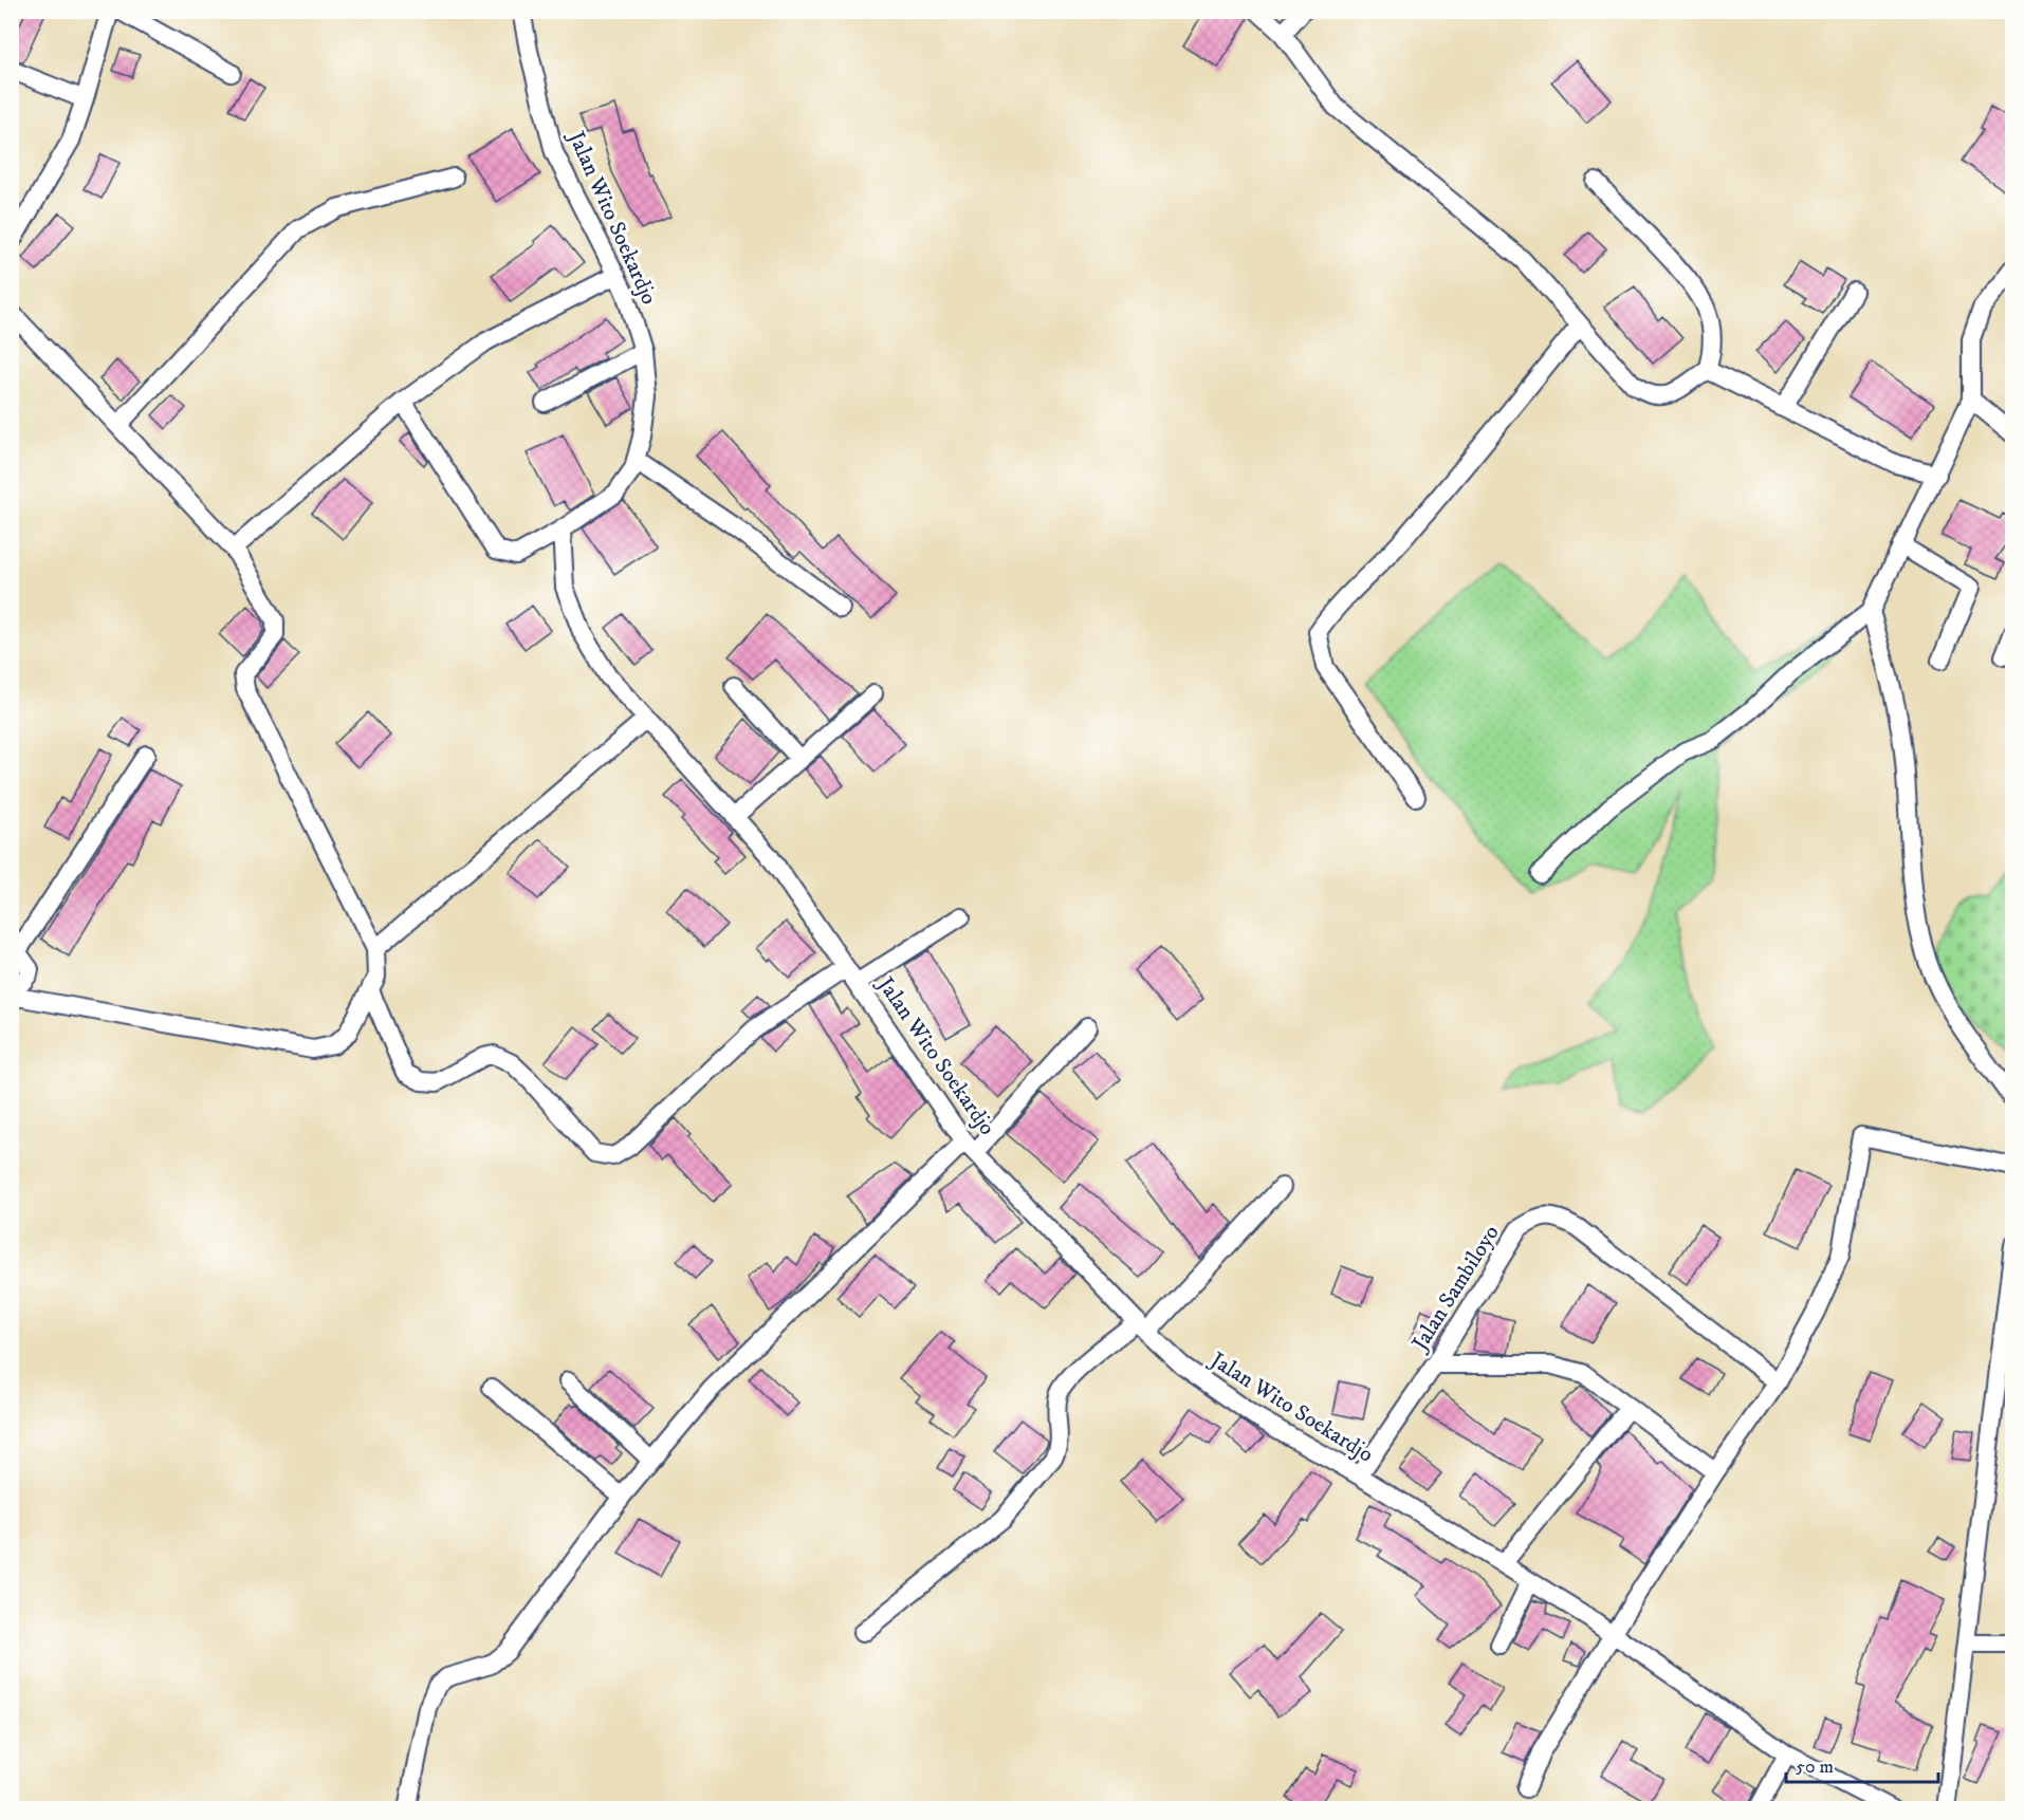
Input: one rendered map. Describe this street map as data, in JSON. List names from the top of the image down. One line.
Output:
{"streets":{"street":["Jalan Wito Soekardjo","Jalan Sambiloyo"]},"crossings":[["Jalan Wito Soekardjo","Jalan Sambiloyo"]],"scale_bar":"50 m"}
